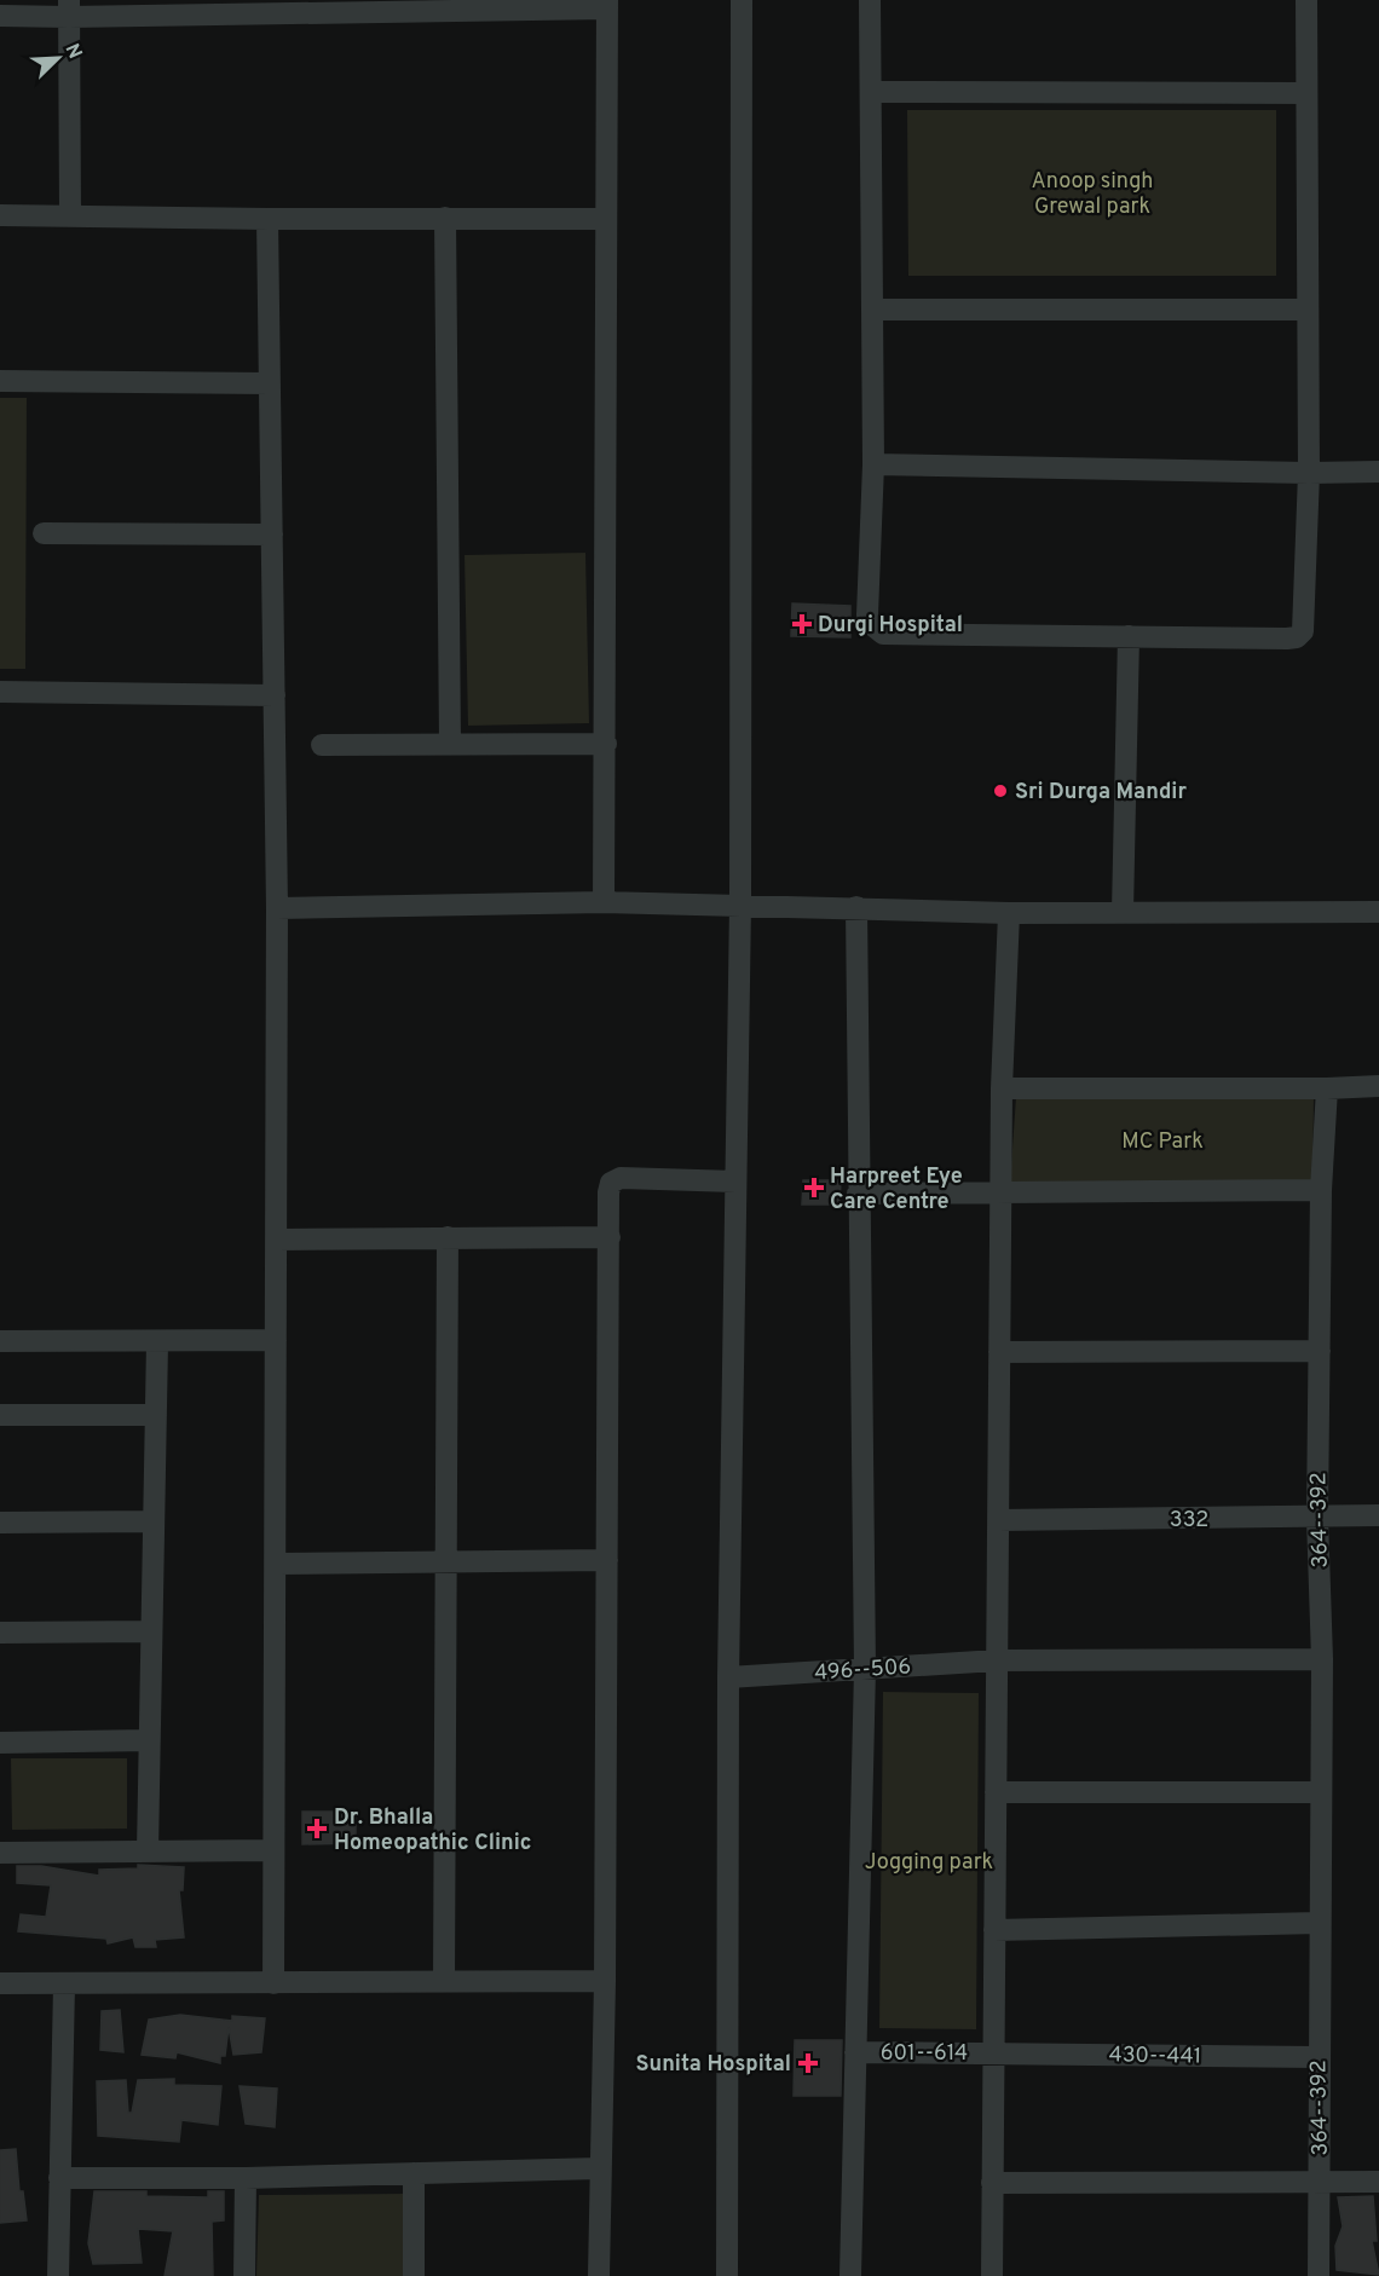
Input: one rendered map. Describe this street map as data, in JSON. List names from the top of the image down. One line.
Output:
{"streets":{"street":["332","364--392","496--506","601--614","430--441"]},"crossings":[["332","364--392"],["364--392","496--506"],["364--392","430--441"],["601--614","430--441"]],"parks":["Anoop singh Grewal park","MC Park","Jogging park"],"places":{"health":["Durgi Hospital","Harpreet Eye Care Centre","Dr. Bhalla Homeopathic Clinic","Sunita Hospital"],"other":["Sri Durga Mandir"]},"north":"top right"}
